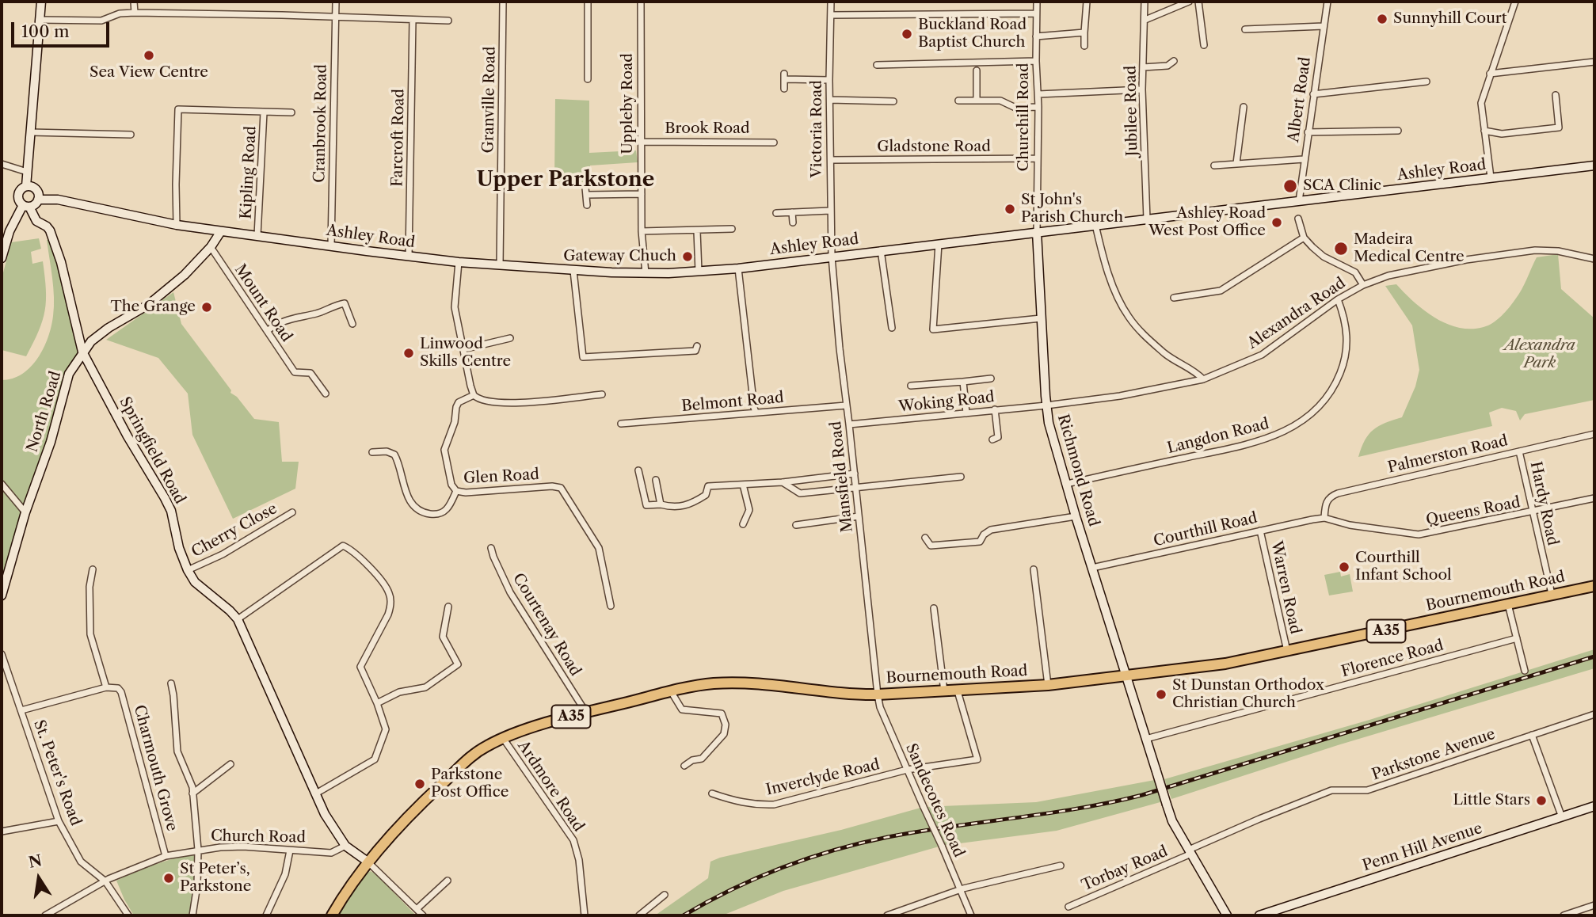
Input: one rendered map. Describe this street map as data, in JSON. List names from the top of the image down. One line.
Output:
{"streets":{"highway":["Bournemouth Road","A35"],"street":["Granville Road","Albert Road","Uppleby Road","Jubilee Road","Churchill Road","Cranbrook Road","Brook Road","Victoria Road","Farcroft Road","Gladstone Road","Ashley Road","Kipling Road","Mount Road","Alexandra Road","Belmont Road","Woking Road","North Road","Langdon Road","Springfield Road","Palmerston Road","Richmond Road","Glen Road","Mansfield Road","Hardy Road","Queens Road","Courthill Road","Cherry Close","Warren Road","Courtenay Road","Florence Road","Parkstone Avenue","Charmouth Grove","St. Peter's Road","Inverclyde Road","Ardmore Road","Sandecotes Road","Church Road","Penn Hill Avenue","Torbay Road"]},"crossings":[["Granville Road","Ashley Road"],["Albert Road","Ashley Road"],["Uppleby Road","Brook Road"],["Uppleby Road","Ashley Road"],["Jubilee Road","Ashley Road"],["Churchill Road","Gladstone Road"],["Churchill Road","Ashley Road"],["Churchill Road","Richmond Road"],["Cranbrook Road","Ashley Road"],["Victoria Road","Gladstone Road"],["Victoria Road","Ashley Road"],["Victoria Road","Mansfield Road"],["Farcroft Road","Ashley Road"],["Ashley Road","Kipling Road"],["Ashley Road","North Road"],["Ashley Road","Springfield Road"],["Ashley Road","Richmond Road"],["Ashley Road","Mansfield Road"],["Mount Road","North Road"],["Alexandra Road","Woking Road"],["Alexandra Road","Langdon Road"],["Alexandra Road","Richmond Road"],["Belmont Road","Mansfield Road"],["Woking Road","Richmond Road"],["Woking Road","Mansfield Road"],["North Road","Springfield Road"],["Langdon Road","Richmond Road"],["Springfield Road","Cherry Close"],["Springfield Road","Church Road"],["Palmerston Road","Hardy Road"],["Palmerston Road","Queens Road"],["Palmerston Road","Courthill Road"],["Richmond Road","Courthill Road"],["Richmond Road","Bournemouth Road"],["Richmond Road","Florence Road"],["Richmond Road","Parkstone Avenue"],["Richmond Road","Torbay Road"],["Mansfield Road","Bournemouth Road"],["Mansfield Road","Sandecotes Road"],["Hardy Road","Queens Road"],["Hardy Road","Bournemouth Road"],["Queens Road","Courthill Road"],["Courthill Road","Warren Road"],["Warren Road","Bournemouth Road"],["Bournemouth Road","Courtenay Road"],["Bournemouth Road","A35"],["Bournemouth Road","Inverclyde Road"],["Bournemouth Road","Ardmore Road"],["Bournemouth Road","Sandecotes Road"],["Parkstone Avenue","Torbay Road"],["Charmouth Grove","Church Road"],["St. Peter's Road","Church Road"],["Inverclyde Road","Sandecotes Road"]],"districts":["Upper Parkstone"],"parks":["Alexandra Park"],"places":["Sunnyhill Court","Buckland Road Baptist Church","Sea View Centre","SCA Clinic","St John's Parish Church","Ashley Road West Post Office","Madeira Medical Centre","Gateway Chuch","The Grange","Linwood Skills Centre","Courthill Infant School","St Dunstan Orthodox Christian Church","Parkstone Post Office","Little Stars","St Peter’s, Parkstone"],"scale_bar":"100 m","north":"top"}
